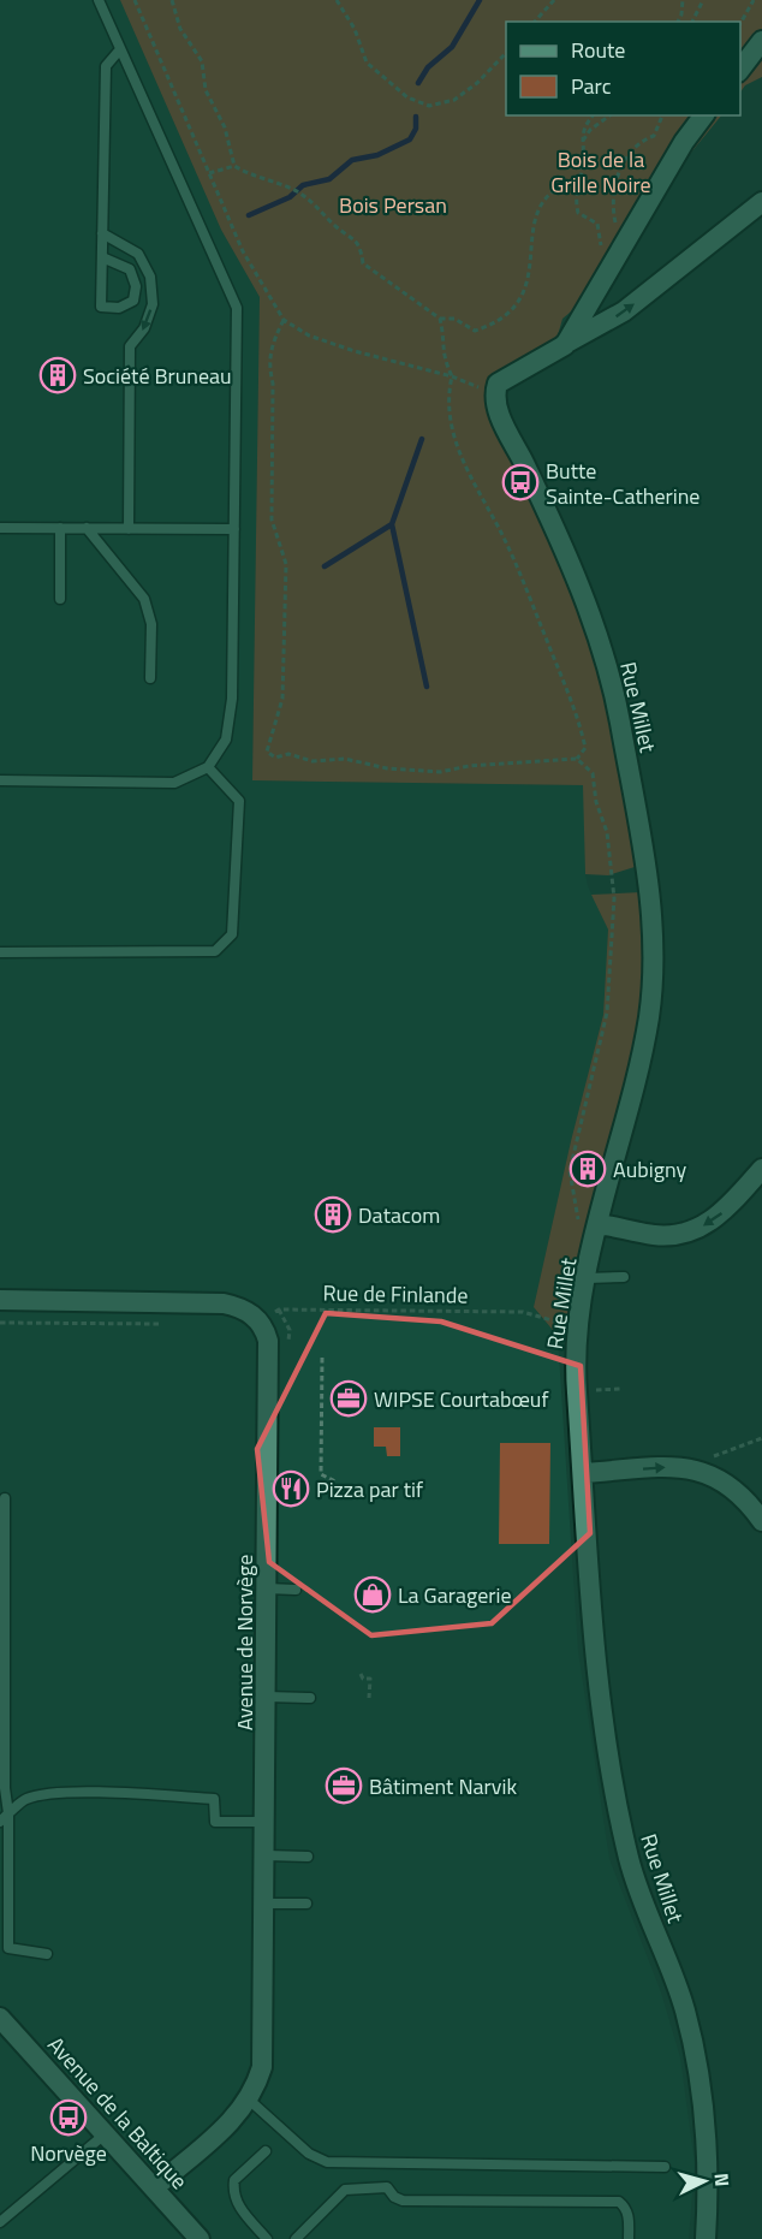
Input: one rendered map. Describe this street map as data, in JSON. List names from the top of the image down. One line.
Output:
{"streets":{"street":["Rue Millet","Avenue de Norvège","Avenue de la Baltique"],"path":["Rue de Finlande"]},"crossings":[["Rue Millet","Rue de Finlande"],["Rue de Finlande","Avenue de Norvège"],["Avenue de Norvège","Avenue de la Baltique"]],"parks":["Bois de la Grille Noire","Bois Persan"],"places":{"building":["Société Bruneau","Aubigny","Datacom"],"bus stop":["Butte Sainte-Catherine","Norvège"],"office":["WIPSE Courtabœuf","Bâtiment Narvik"],"restaurant":["Pizza par tif"],"shop":["La Garagerie"]},"legend":["Route","Parc"],"north":"right"}
